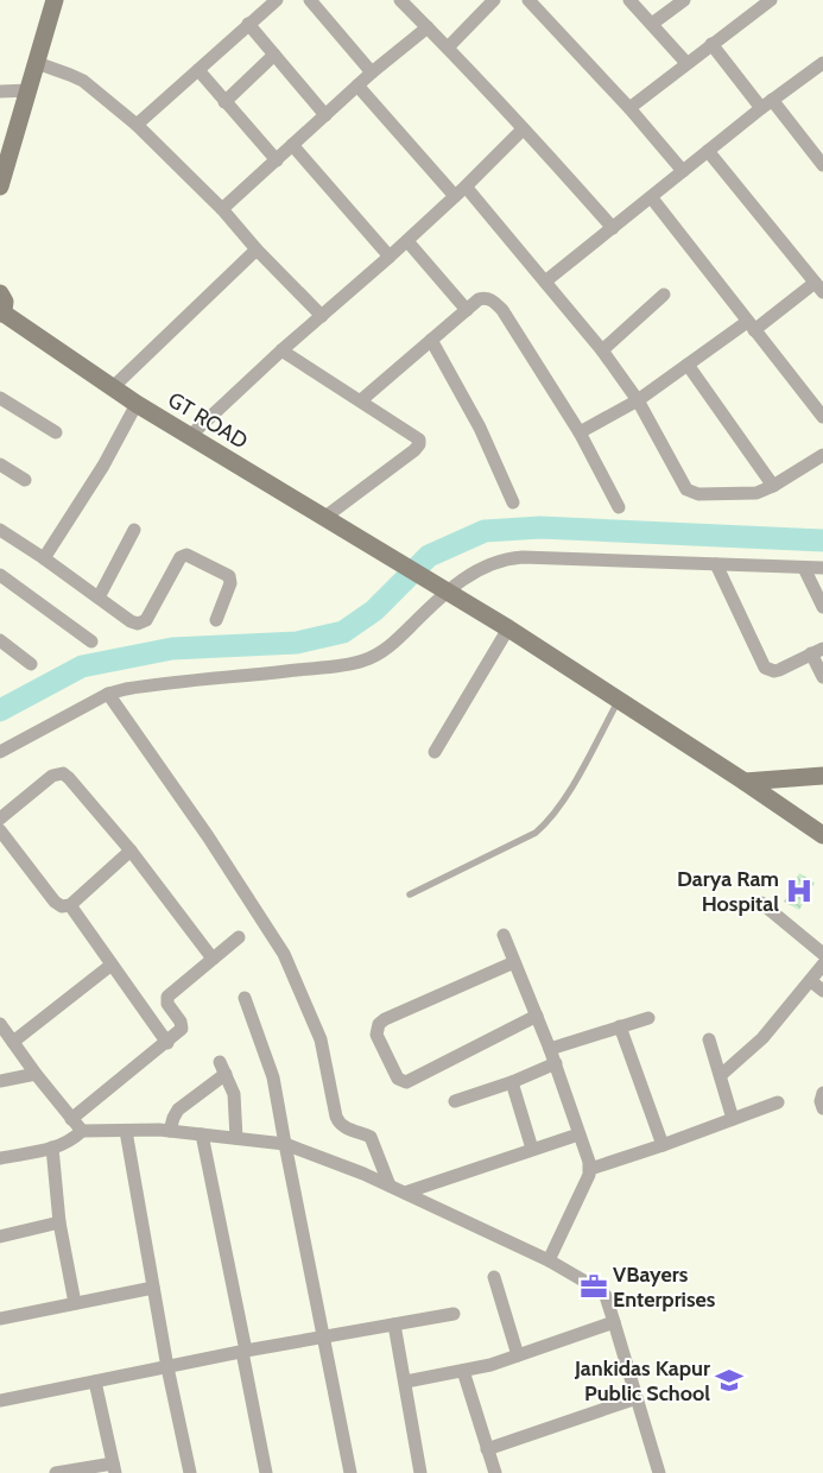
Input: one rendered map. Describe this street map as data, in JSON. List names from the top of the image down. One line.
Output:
{"streets":{"main road":["GT ROAD"]},"places":{"hospital":["Darya Ram Hospital"],"office":["VBayers Enterprises"],"school or university":["Jankidas Kapur Public School"]}}
